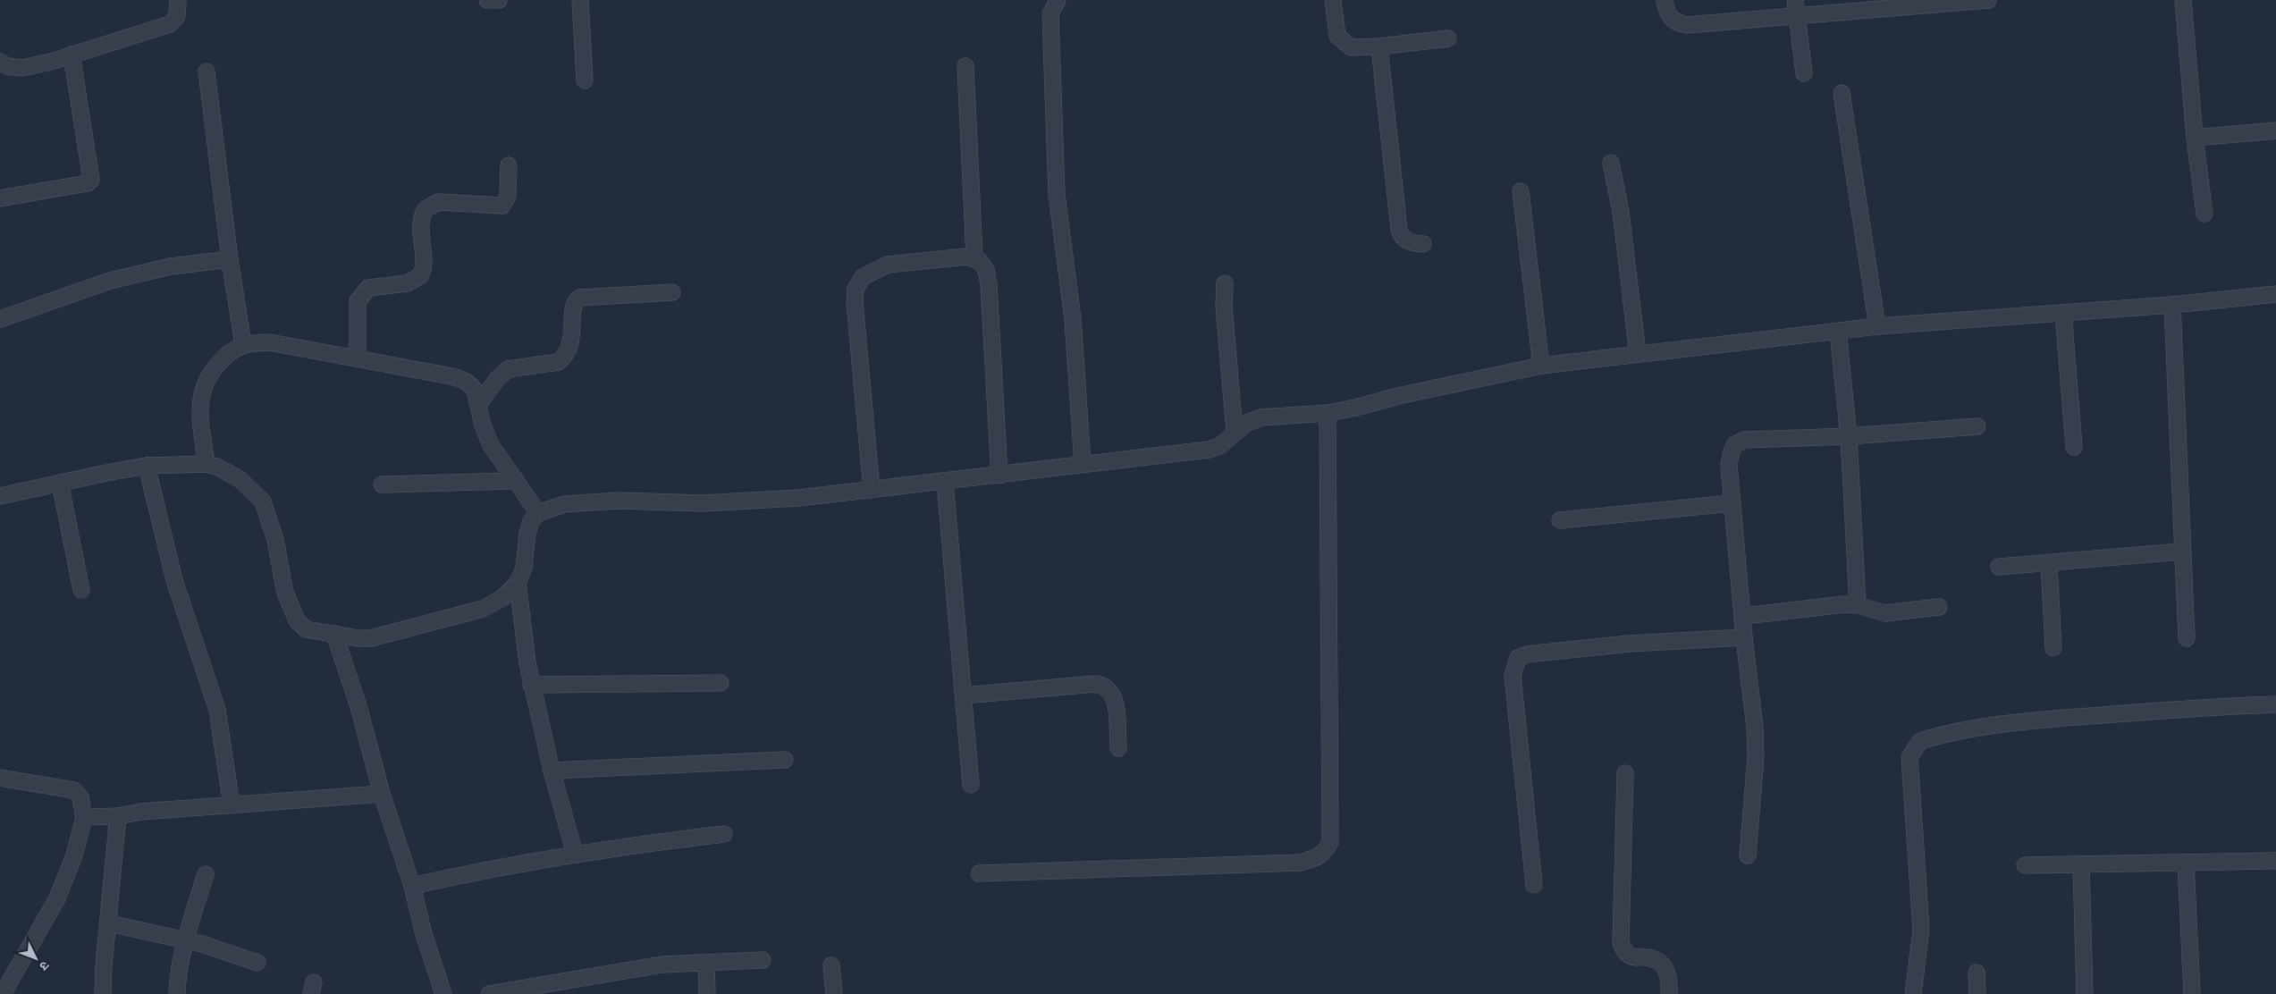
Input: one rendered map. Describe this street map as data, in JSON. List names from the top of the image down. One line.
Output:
{"north":"bottom right"}
